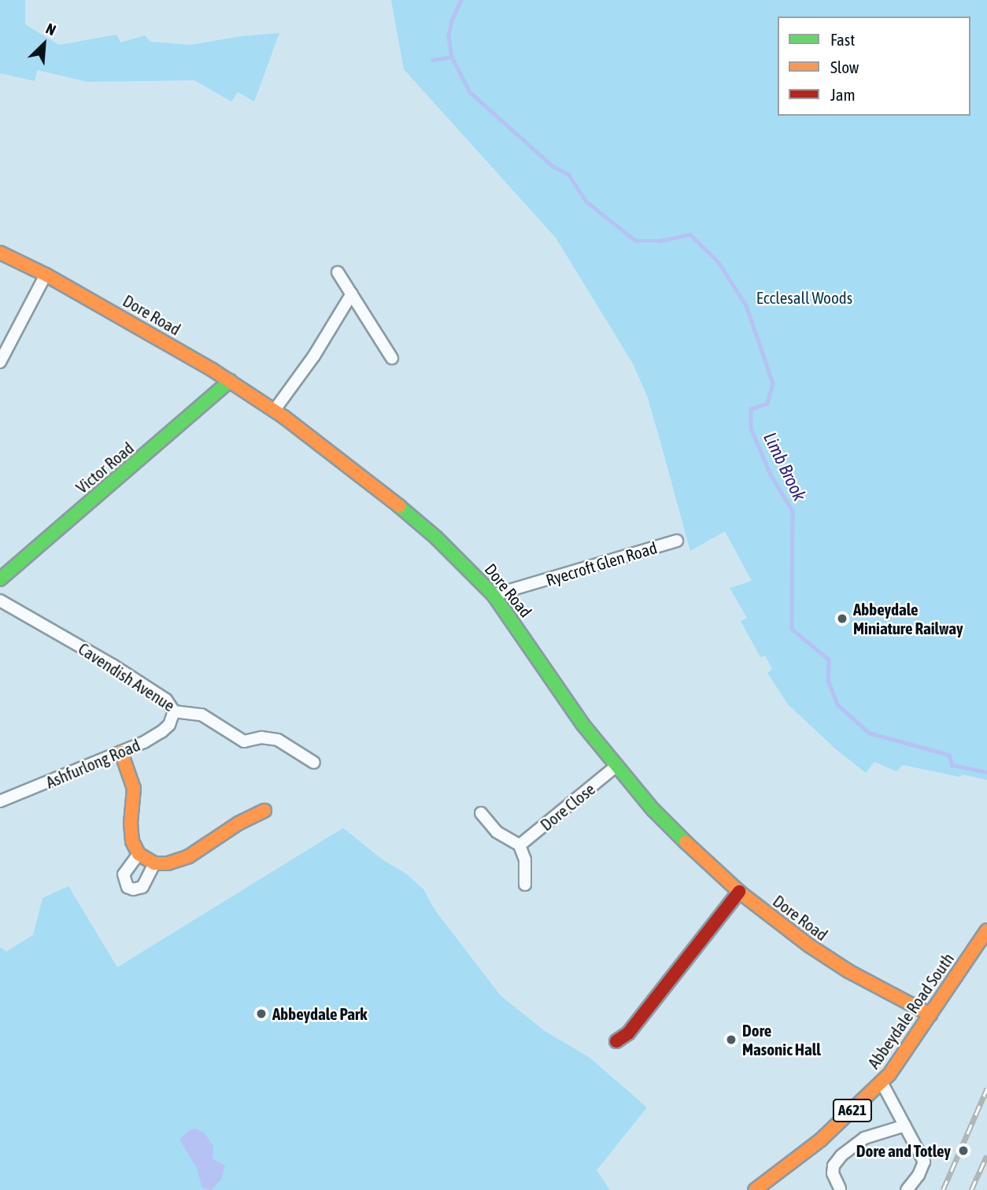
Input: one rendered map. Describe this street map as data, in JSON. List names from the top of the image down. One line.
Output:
{"streets":{"street":["Dore Road","Victor Road","Ryecroft Glen Road","Cavendish Avenue","Ashfurlong Road","Dore Close","Abbeydale Road South","A621"]},"crossings":[["Dore Road","Victor Road"],["Dore Road","Ryecroft Glen Road"],["Dore Road","Dore Close"],["Dore Road","Abbeydale Road South"],["Cavendish Avenue","Ashfurlong Road"]],"water":["Limb Brook"],"parks":["Ecclesall Woods"],"places":["Abbeydale Miniature Railway","Abbeydale Park","Dore Masonic Hall","Dore and Totley"],"legend":["Fast","Slow","Jam"],"north":"top right"}
